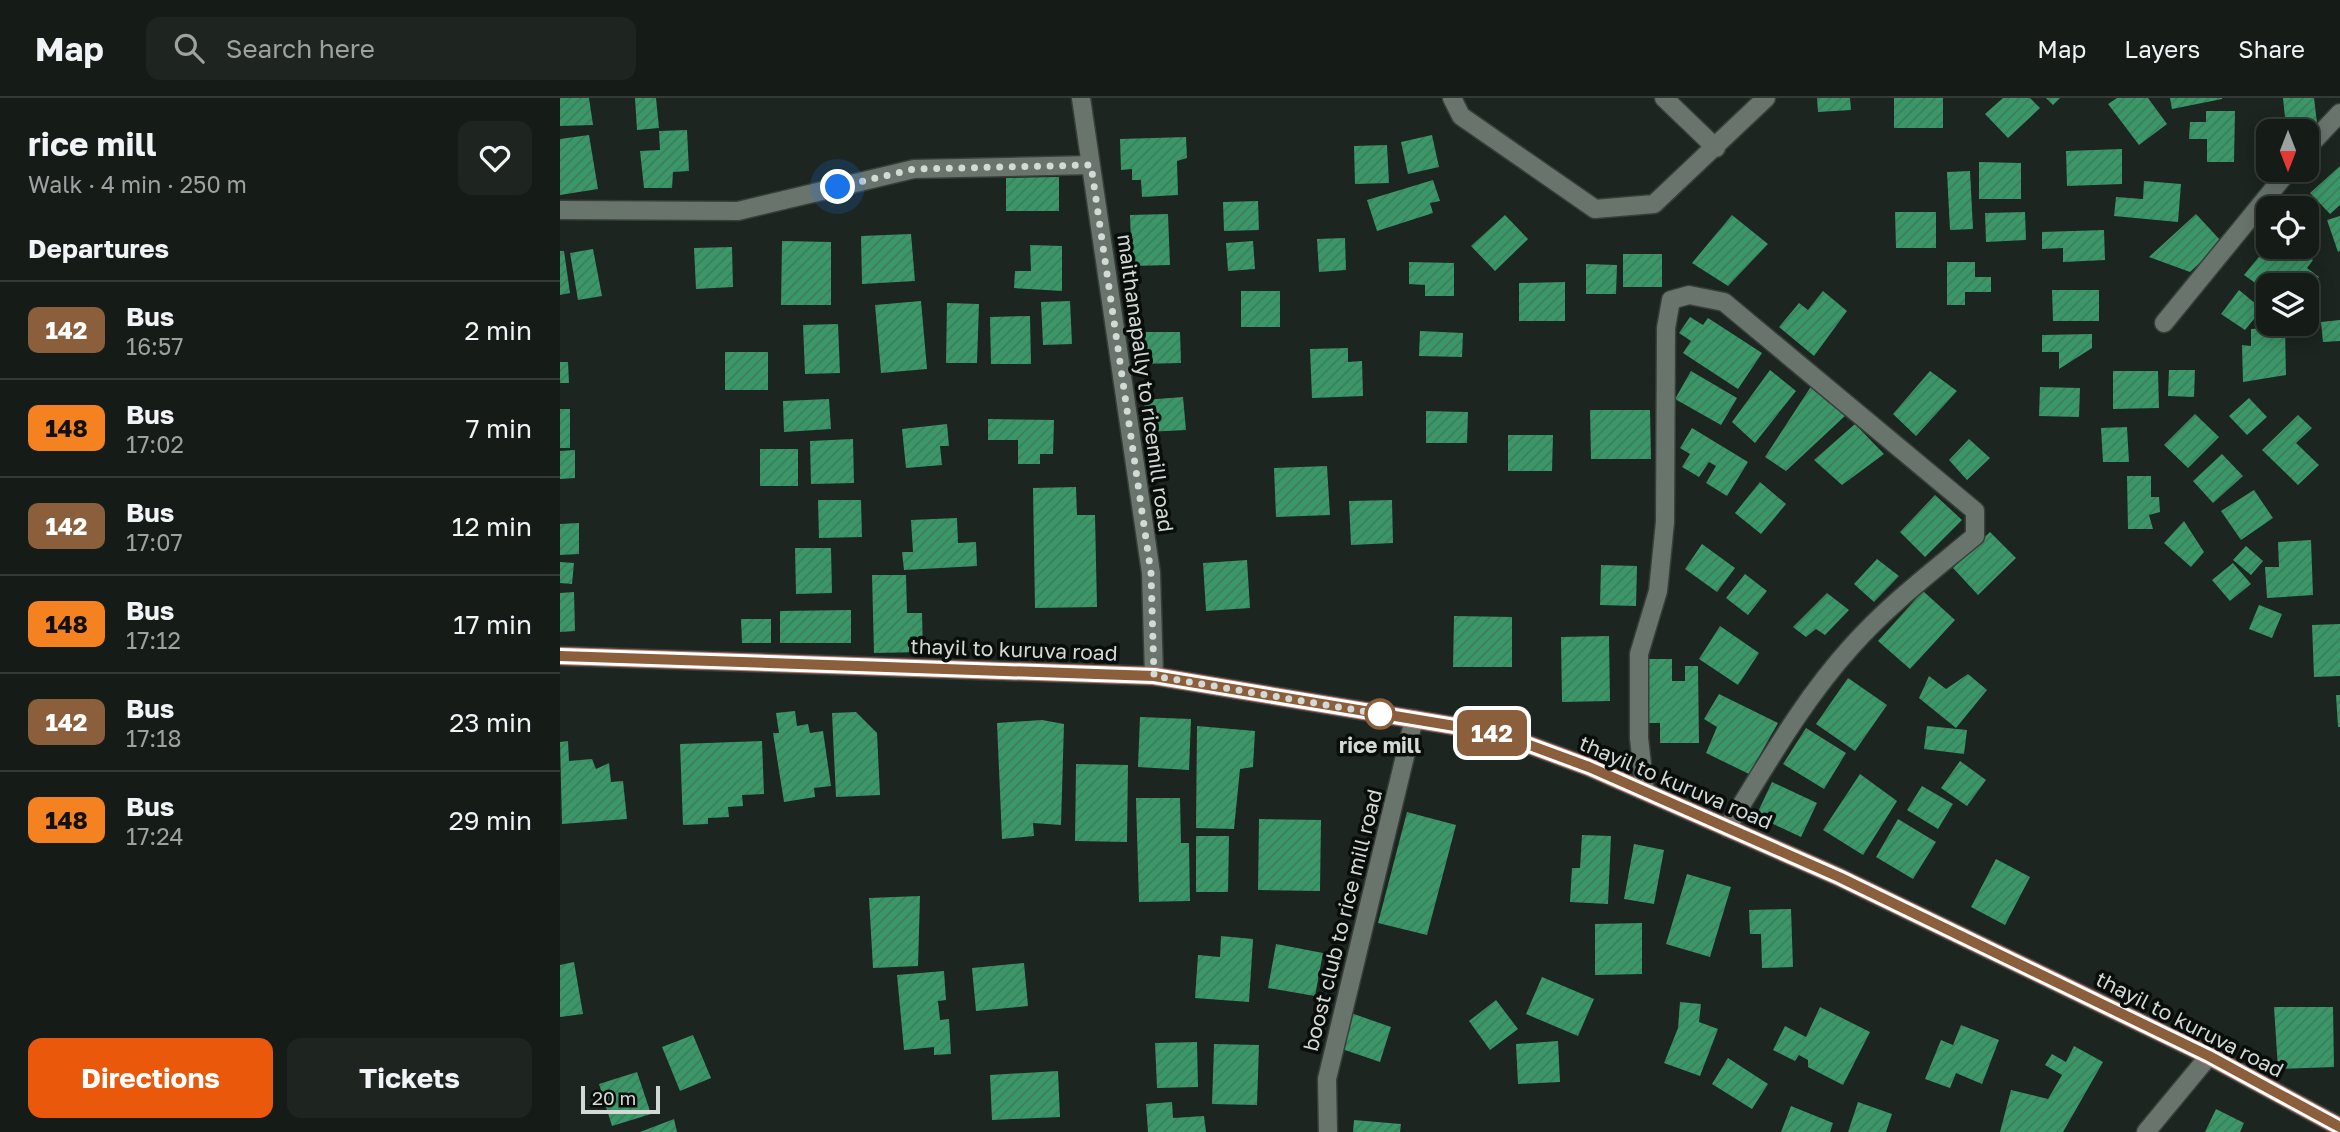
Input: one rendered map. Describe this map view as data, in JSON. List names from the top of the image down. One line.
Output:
{"streets":{"main road":["thayil to kuruva road"],"street":["maithanapally to ricemill road","boost club to rice mill road"]},"crossings":[["maithanapally to ricemill road","thayil to kuruva road"],["thayil to kuruva road","boost club to rice mill road"]],"places":["rice mill"],"lines":["bus line 142"],"scale_bar":"20 m","north":"bottom","page":{"header":"Map","search":"Search here","nav":["Map","Layers","Share"],"heading":[["rice mill","Walk · 4 min · 250 m"],"Departures"],"on_map":"142","list":[{"mark":"142","name":"Bus","note":"16:57","value":"2 min"},{"mark":"148","name":"Bus","note":"17:02","value":"7 min"},{"mark":"142","name":"Bus","note":"17:07","value":"12 min"},{"mark":"148","name":"Bus","note":"17:12","value":"17 min"},{"mark":"142","name":"Bus","note":"17:18","value":"23 min"},{"mark":"148","name":"Bus","note":"17:24","value":"29 min"}],"buttons":["Directions","Tickets"],"scale":"20 m"}}
